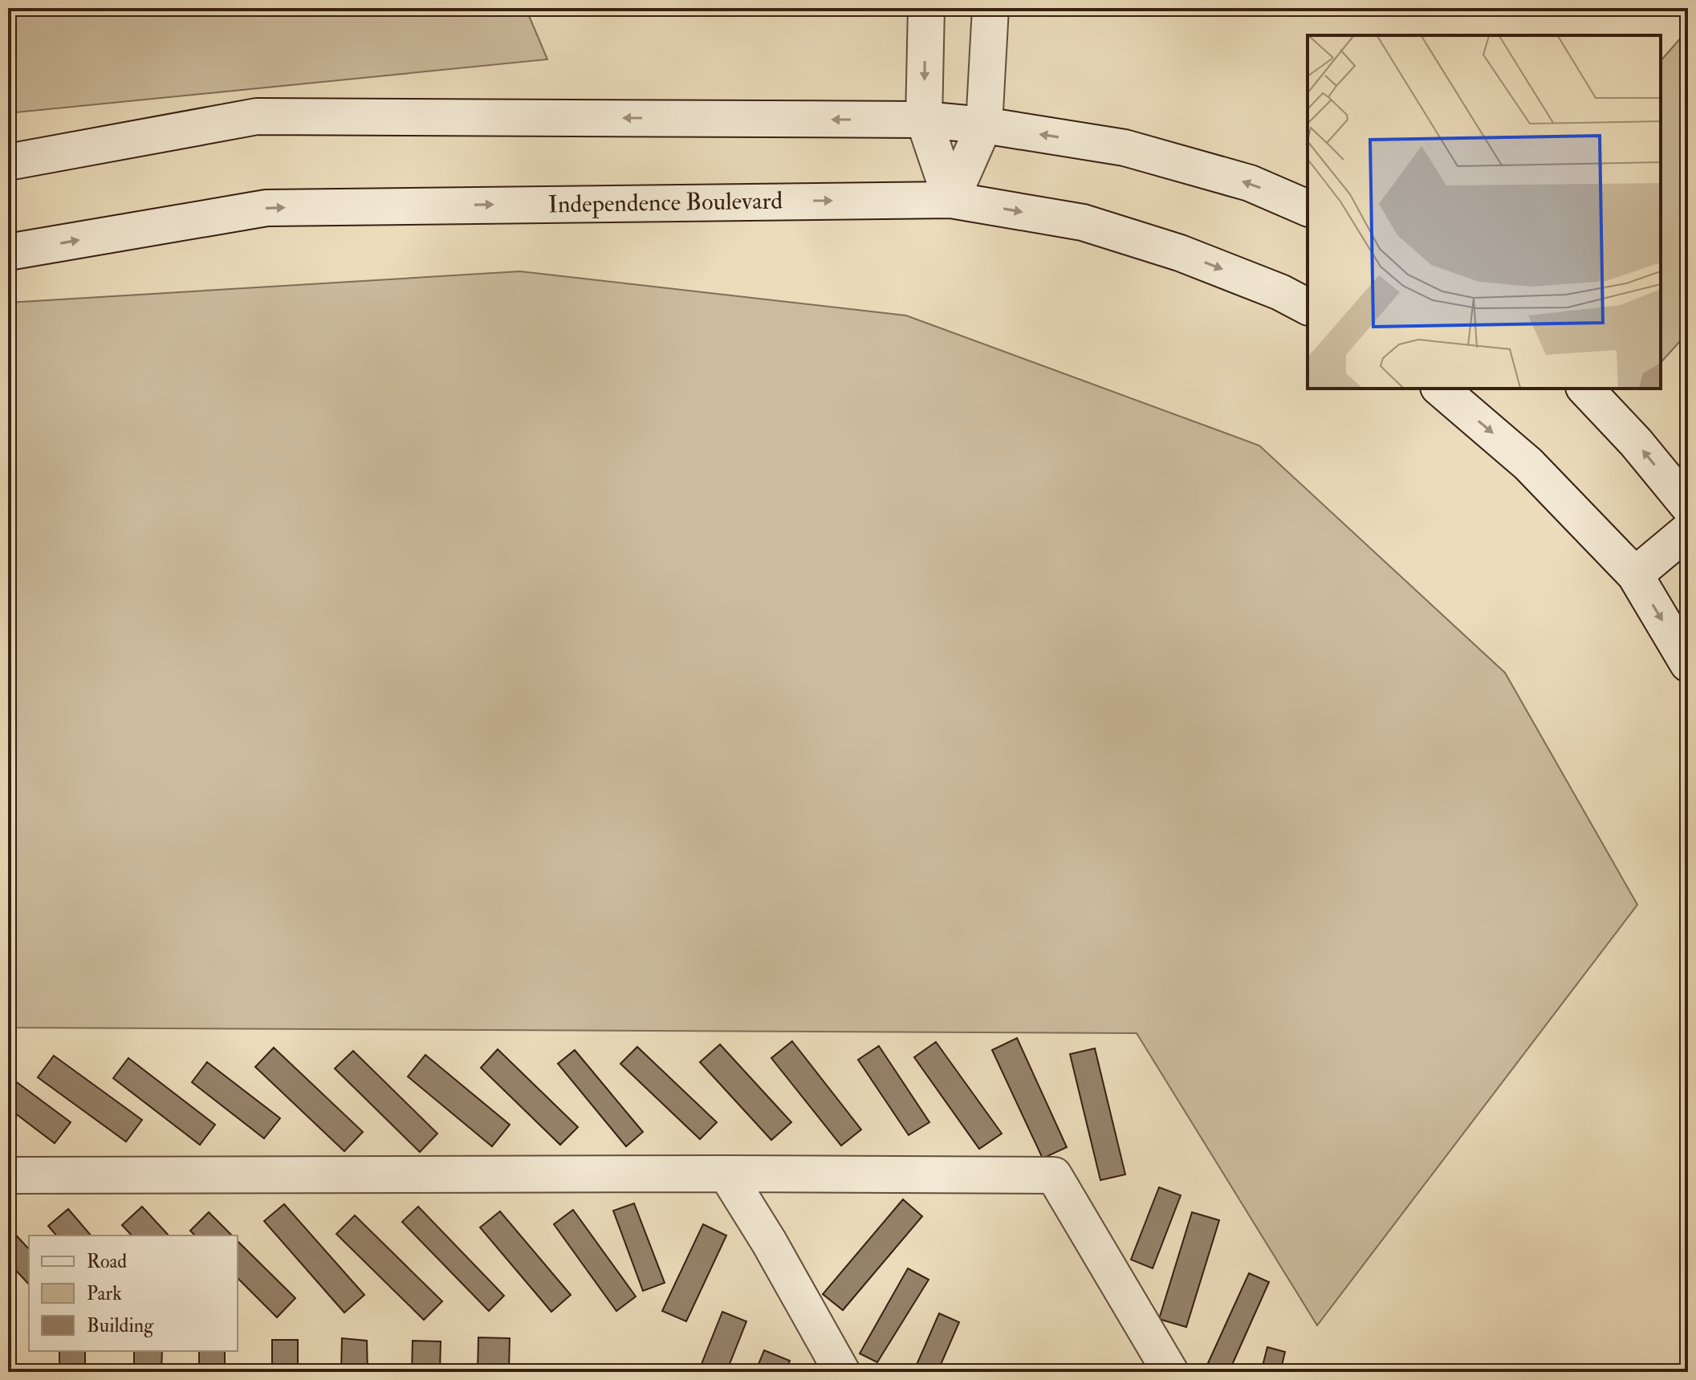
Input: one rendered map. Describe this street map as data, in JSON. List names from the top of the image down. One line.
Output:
{"streets":{"main road":["Independence Boulevard"]},"legend":["Road","Park","Building"]}
